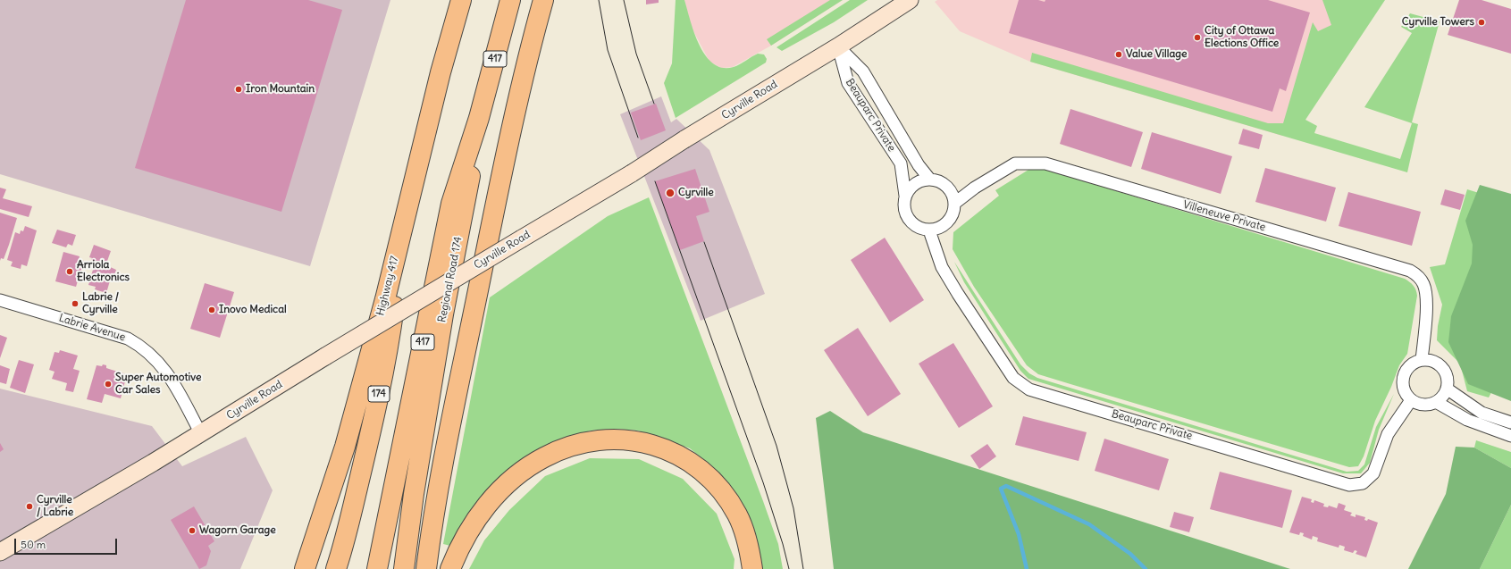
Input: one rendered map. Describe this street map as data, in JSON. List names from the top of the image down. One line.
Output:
{"streets":{"highway":["417","Regional Road 174","Highway 417","174"],"main road":["Cyrville Road"],"street":["Beauparc Private","Villeneuve Private","Labrie Avenue"]},"crossings":[["417","Regional Road 174"],["Cyrville Road","Beauparc Private"],["Cyrville Road","Labrie Avenue"],["Beauparc Private","Villeneuve Private"],["Highway 417","174"]],"places":["Cyrville Towers","City of Ottawa Elections Office","Value Village","Iron Mountain","Cyrville","Arriola Electronics","Labrie / Cyrville","Inovo Medical","Super Automotive Car Sales","Cyrville / Labrie","Wagorn Garage"],"scale_bar":"50 m"}
